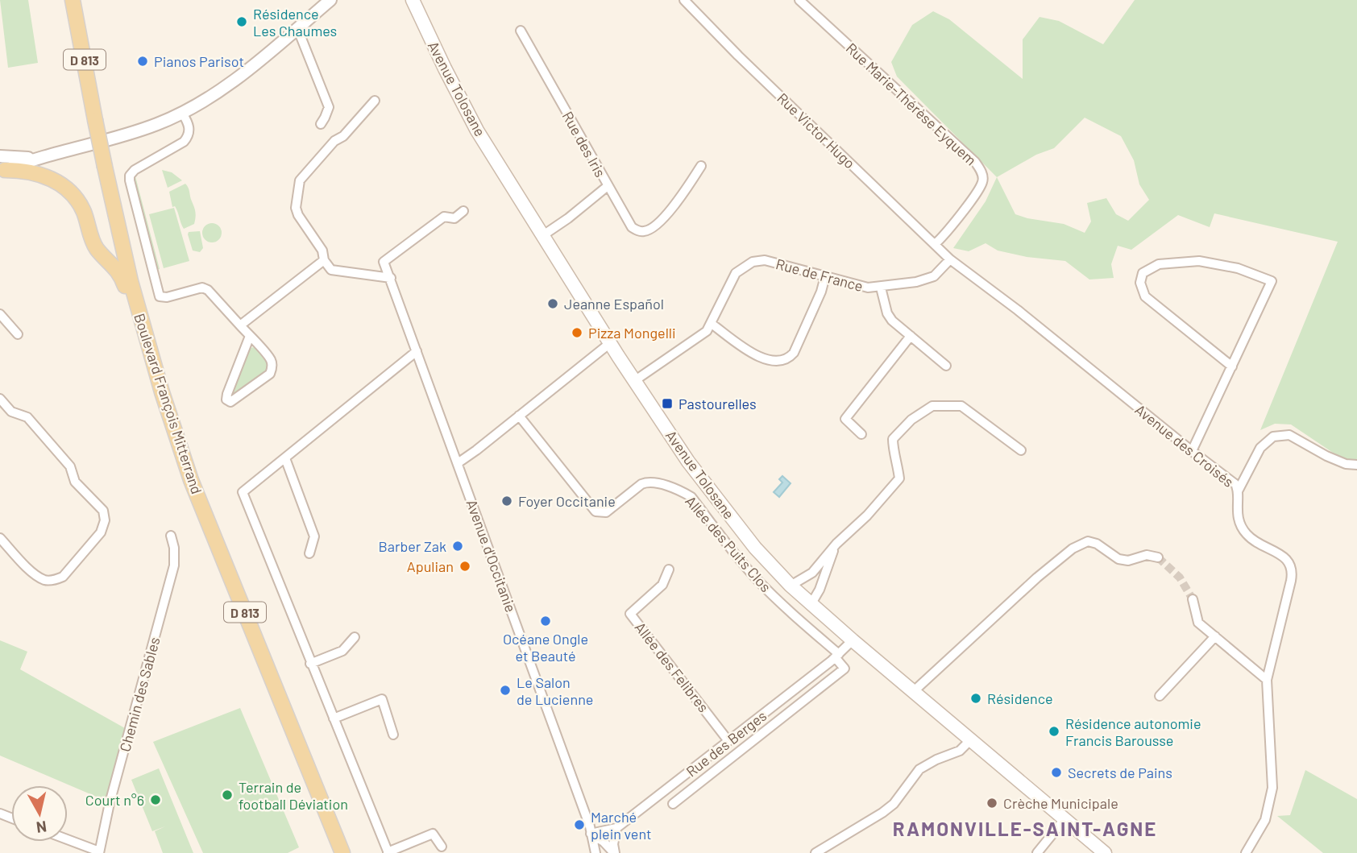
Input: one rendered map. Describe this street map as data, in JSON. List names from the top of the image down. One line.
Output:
{"streets":{"main road":["D 813","Avenue Tolosane","Boulevard François Mitterrand"],"street":["Rue Marie-Thérèse Eyquem","Rue Victor Hugo","Rue des Iris","Rue de France","Avenue des Croisés","Allée des Puits Clos","Avenue d'Occitanie","Allée des Felibres","Chemin des Sables","Rue des Berges"]},"crossings":[["Avenue Tolosane","Rue des Iris"],["Avenue Tolosane","Rue de France"],["Avenue Tolosane","Rue des Berges"],["Rue Marie-Thérèse Eyquem","Rue Victor Hugo"],["Rue Victor Hugo","Rue de France"],["Rue Victor Hugo","Avenue des Croisés"],["Rue de France","Avenue des Croisés"],["Allée des Puits Clos","Rue des Berges"],["Allée des Felibres","Rue des Berges"]],"districts":["RAMONVILLE-SAINT-AGNE"],"places":{"other":["Résidence Les Chaumes","Pianos Parisot","Jeanne Español","Pizza Mongelli","Foyer Occitanie","Barber Zak","Apulian","Océane Ongle et Beauté","Le Salon de Lucienne","Résidence","Résidence autonomie Francis Barousse","Secrets de Pains","Terrain de football Déviation","Court n°6","Crèche Municipale","Marché plein vent"],"transit":["Pastourelles"]},"north":"bottom"}
